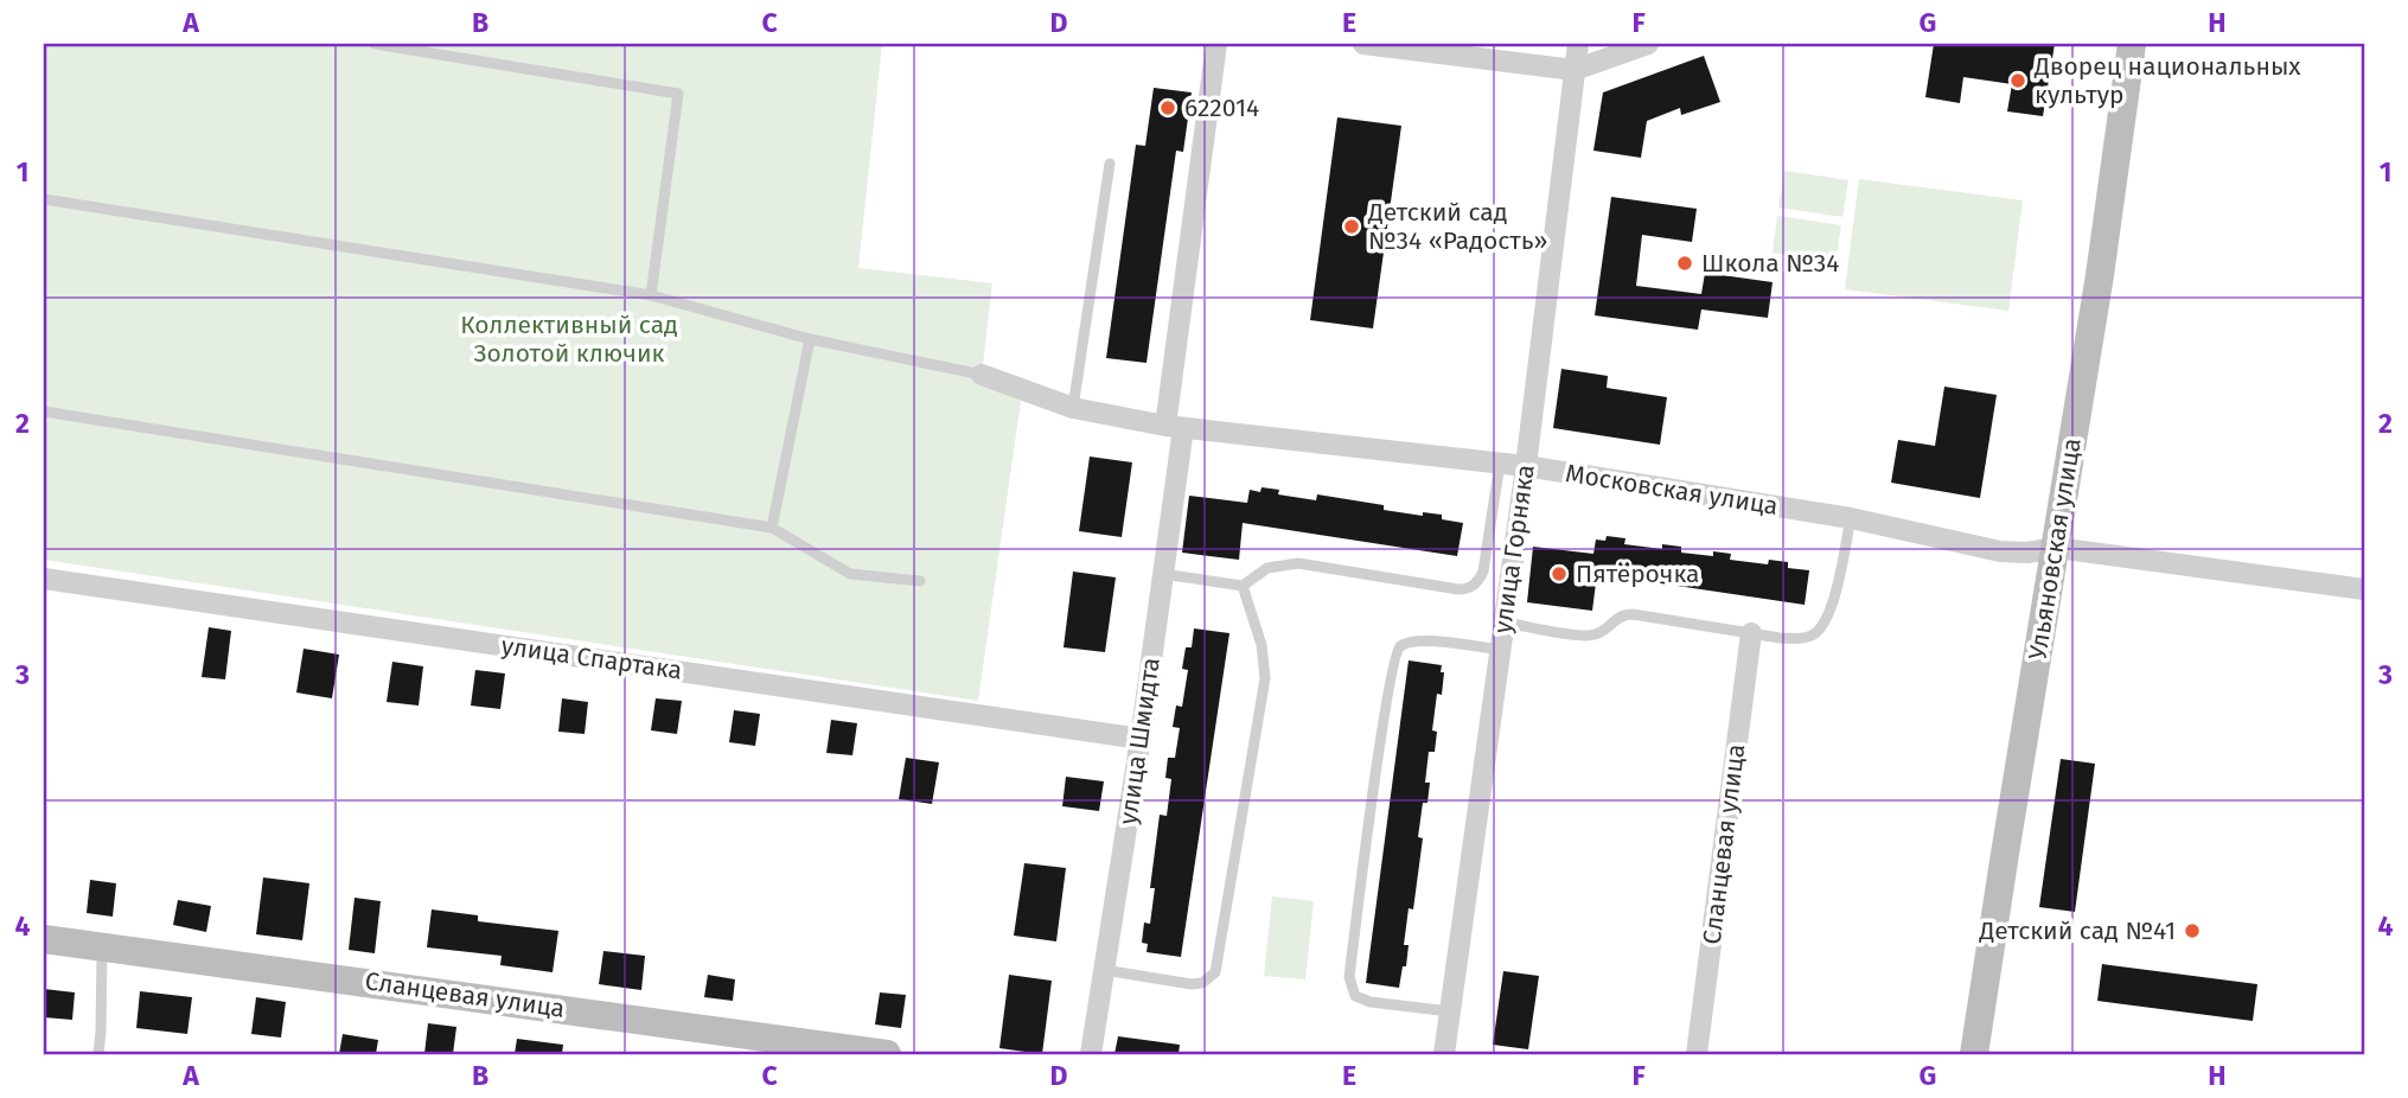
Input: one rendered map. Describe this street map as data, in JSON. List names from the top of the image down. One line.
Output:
{"streets":{"main road":["Ульяновская улица","Сланцевая улица"],"street":["Московская улица","улица Горняка","улица Спартака","улица Шмидта"]},"crossings":[["Московская улица","улица Горняка"],["Московская улица","Ульяновская улица"],["Московская улица","улица Шмидта"],["улица Спартака","улица Шмидта"]],"parks":["Коллективный сад Золотой ключик"],"places":["Дворец национальных культур","622014","Детский сад №34 «Радость»","Школа №34","Пятёрочка","Детский сад №41"],"grid":{"columns":["A","B","C","D","E","F","G","H"],"rows":["1","2","3","4"]}}
